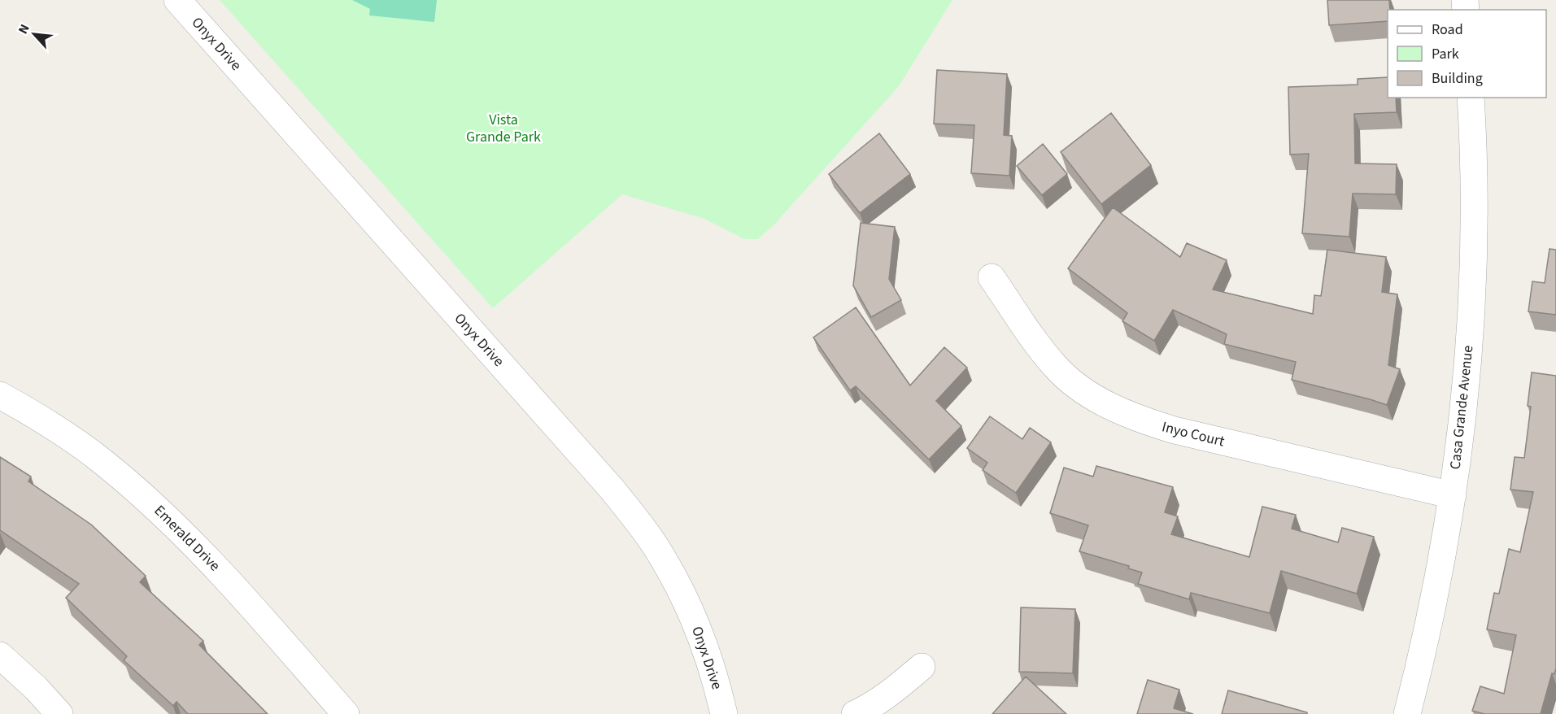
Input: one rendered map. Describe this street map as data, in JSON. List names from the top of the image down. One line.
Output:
{"streets":{"street":["Onyx Drive","Casa Grande Avenue","Inyo Court","Emerald Drive"]},"crossings":[["Casa Grande Avenue","Inyo Court"]],"parks":["Vista Grande Park"],"legend":["Road","Park","Building"],"north":"top left"}
